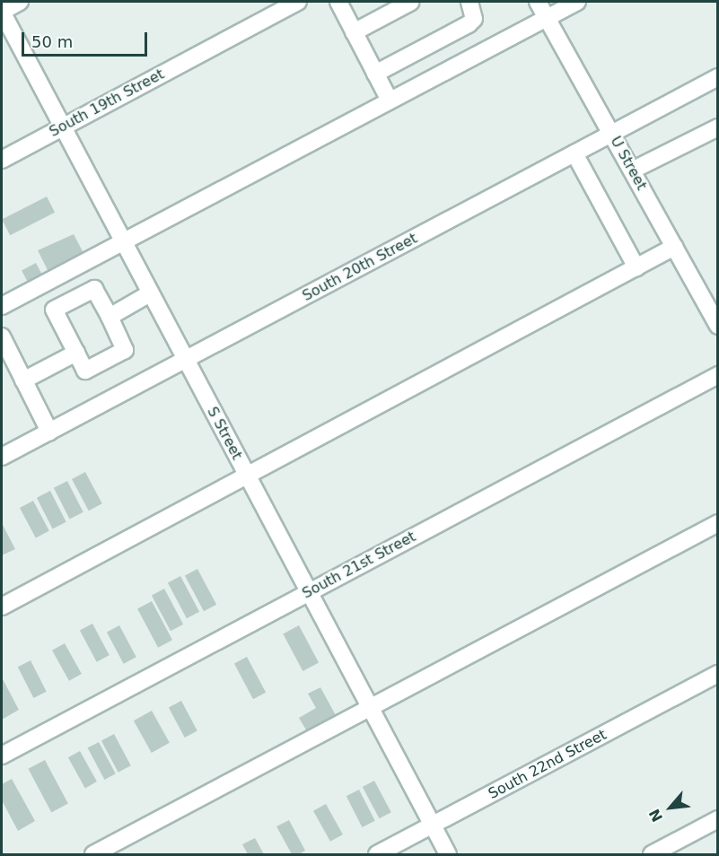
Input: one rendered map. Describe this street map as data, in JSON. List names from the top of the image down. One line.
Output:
{"streets":{"street":["South 19th Street","U Street","South 20th Street","S Street","South 21st Street","South 22nd Street"]},"crossings":[["South 19th Street","S Street"],["U Street","South 20th Street"],["South 20th Street","S Street"],["S Street","South 21st Street"],["S Street","South 22nd Street"]],"scale_bar":"50 m","north":"bottom left"}
